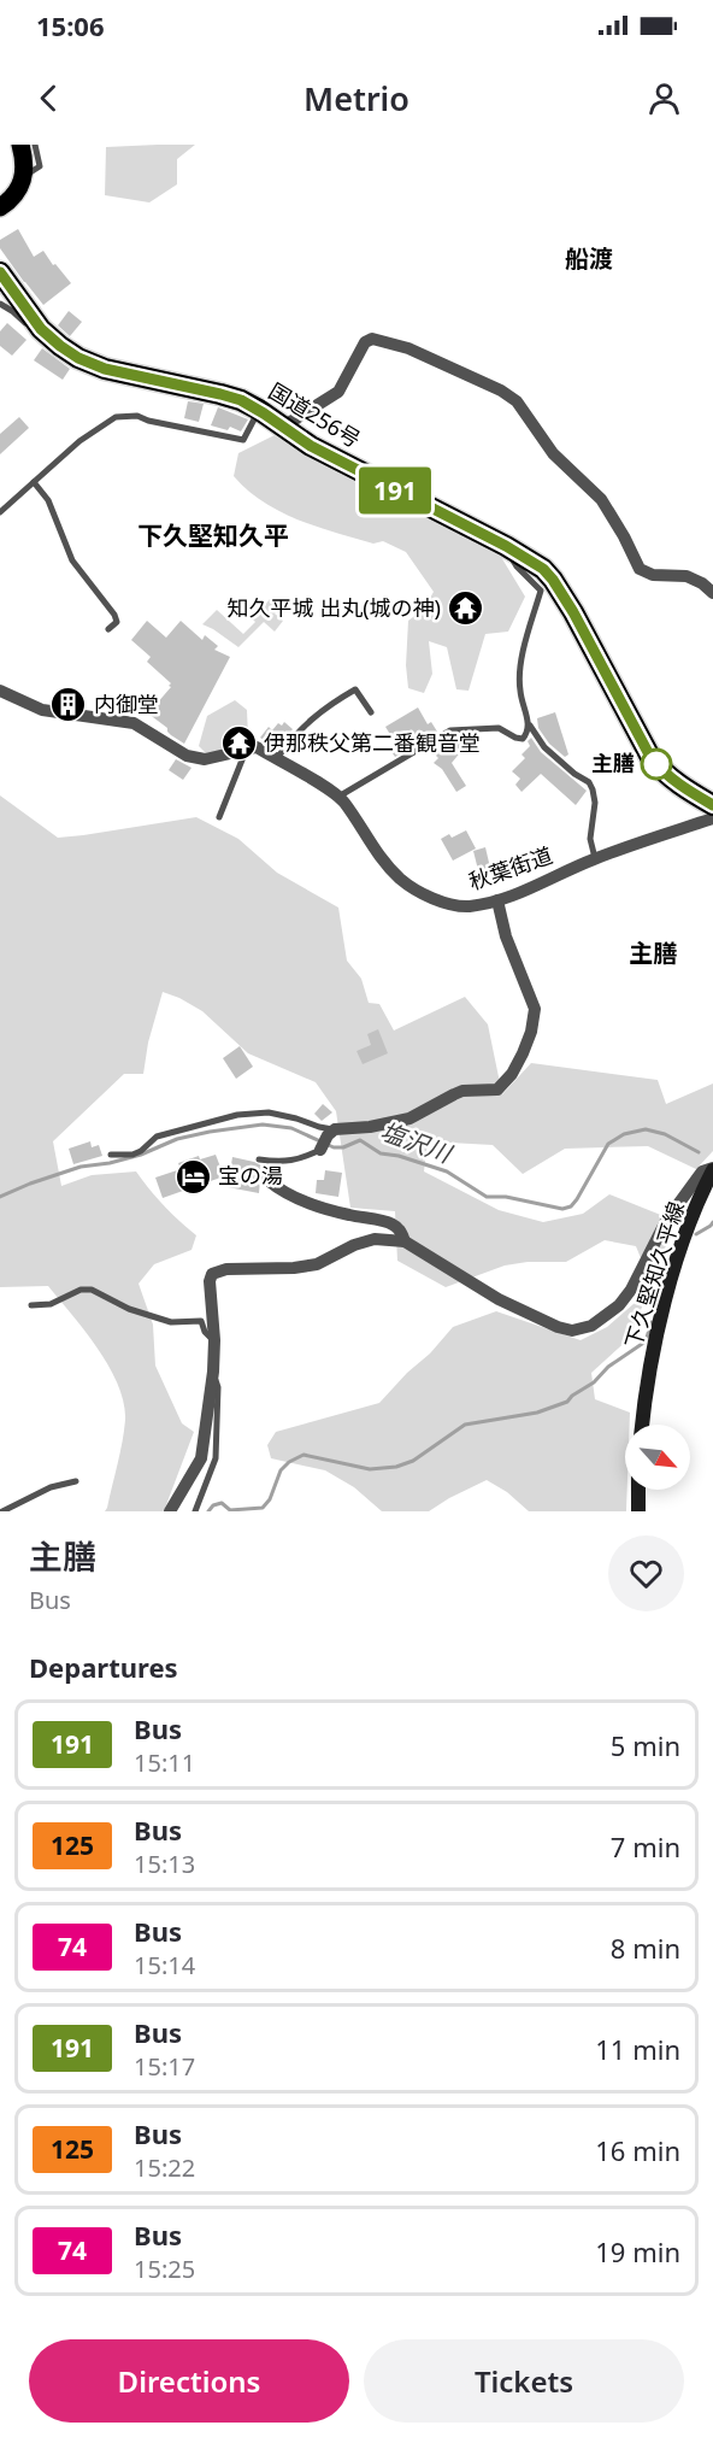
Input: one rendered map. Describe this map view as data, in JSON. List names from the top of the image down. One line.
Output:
{"streets":{"highway":["国道256号"],"main road":["下久堅知久平線"],"street":["秋葉街道"]},"districts":["船渡","下久堅知久平","主膳"],"water":["塩沢川"],"places":{"temple":["知久平城 出丸(城の神)","伊那秩父第二番観音堂"],"building":["内御堂"],"other":["主膳"],"hotel":["宝の湯"]},"lines":["bus line 191"],"north":"bottom right","page":{"status":"15:06","header":"Metrio","on_map":"191","heading":[["主膳","Bus"],"Departures"],"list":[{"mark":"191","name":"Bus","note":"15:11","value":"5 min"},{"mark":"125","name":"Bus","note":"15:13","value":"7 min"},{"mark":"74","name":"Bus","note":"15:14","value":"8 min"},{"mark":"191","name":"Bus","note":"15:17","value":"11 min"},{"mark":"125","name":"Bus","note":"15:22","value":"16 min"},{"mark":"74","name":"Bus","note":"15:25","value":"19 min"}],"buttons":["Directions","Tickets"]}}
